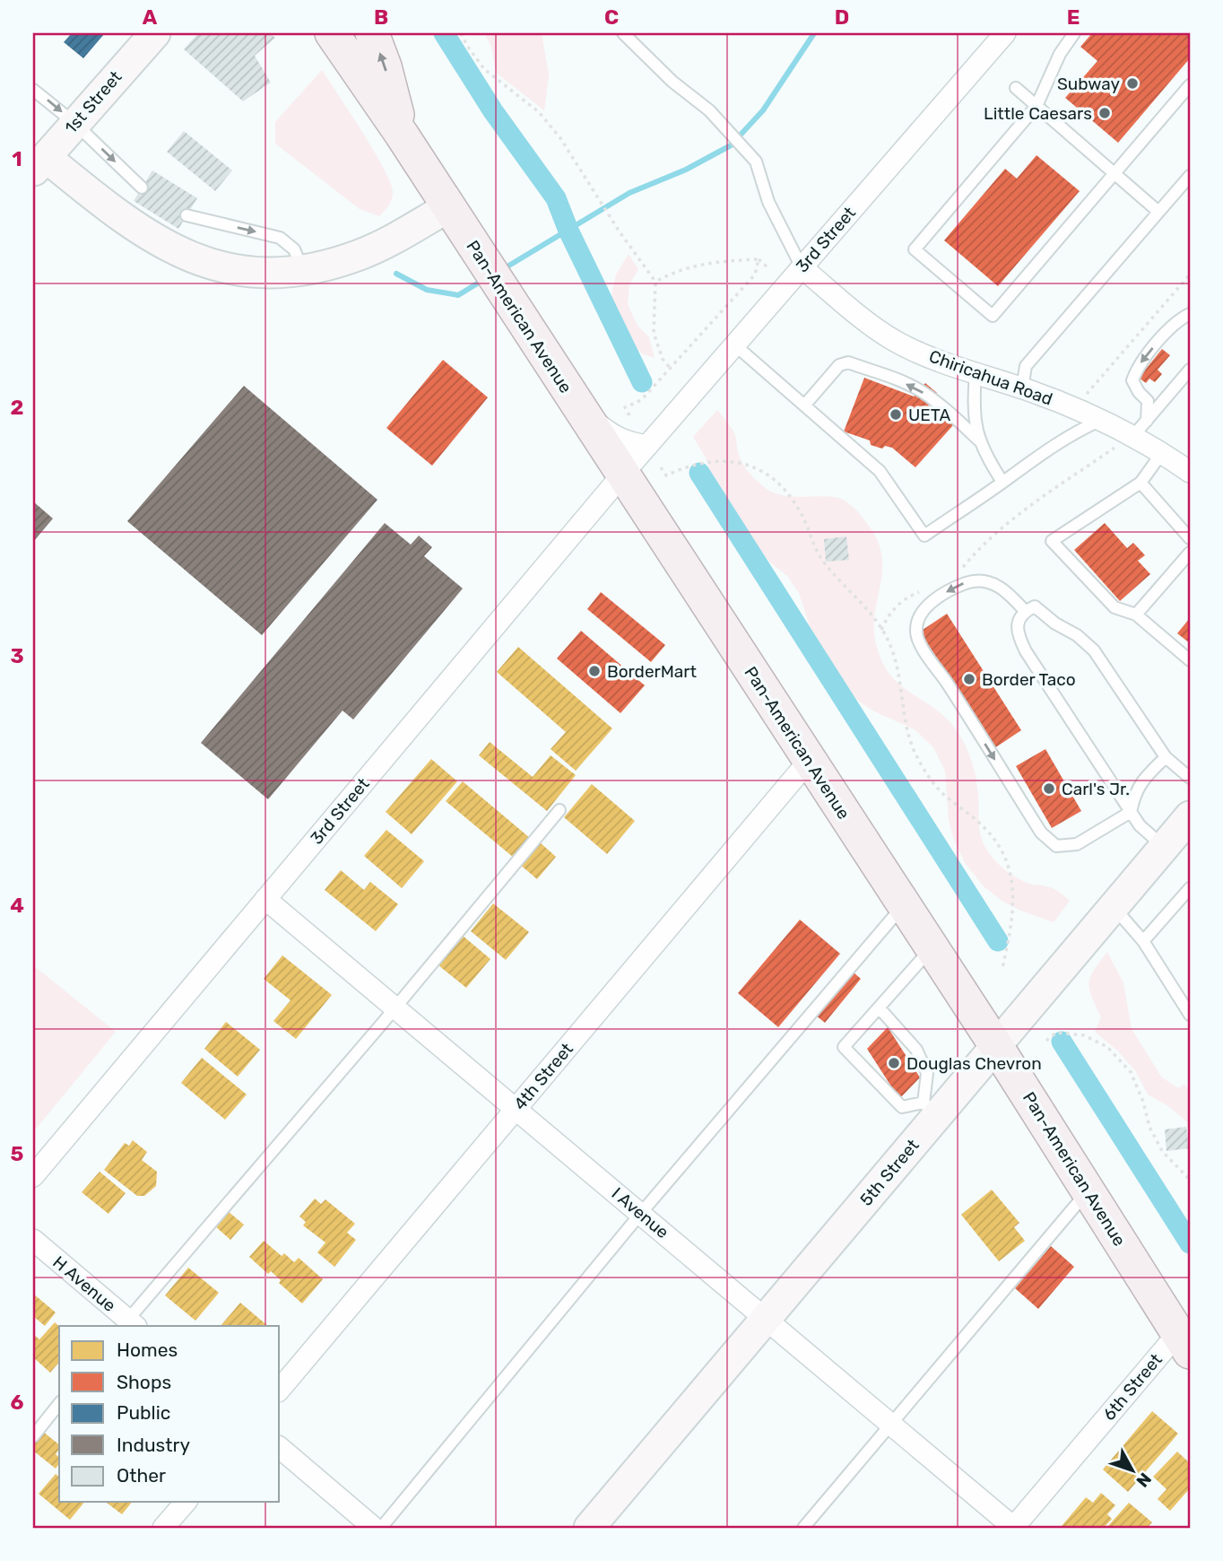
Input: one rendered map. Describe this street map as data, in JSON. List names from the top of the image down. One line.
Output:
{"streets":{"main road":["Pan-American Avenue"],"street":["1st Street","3rd Street","Chiricahua Road","4th Street","5th Street","I Avenue","H Avenue","6th Street"]},"crossings":[["3rd Street","Pan-American Avenue"],["3rd Street","Chiricahua Road"],["3rd Street","I Avenue"],["Pan-American Avenue","4th Street"],["Pan-American Avenue","5th Street"],["Pan-American Avenue","6th Street"],["4th Street","I Avenue"],["5th Street","I Avenue"],["I Avenue","6th Street"]],"places":["Subway","Little Caesars","UETA","BorderMart","Border Taco","Carl's Jr.","Douglas Chevron"],"legend":["Homes","Shops","Public","Industry","Other"],"north":"bottom right","grid":{"columns":["A","B","C","D","E"],"rows":["1","2","3","4","5","6"]}}
